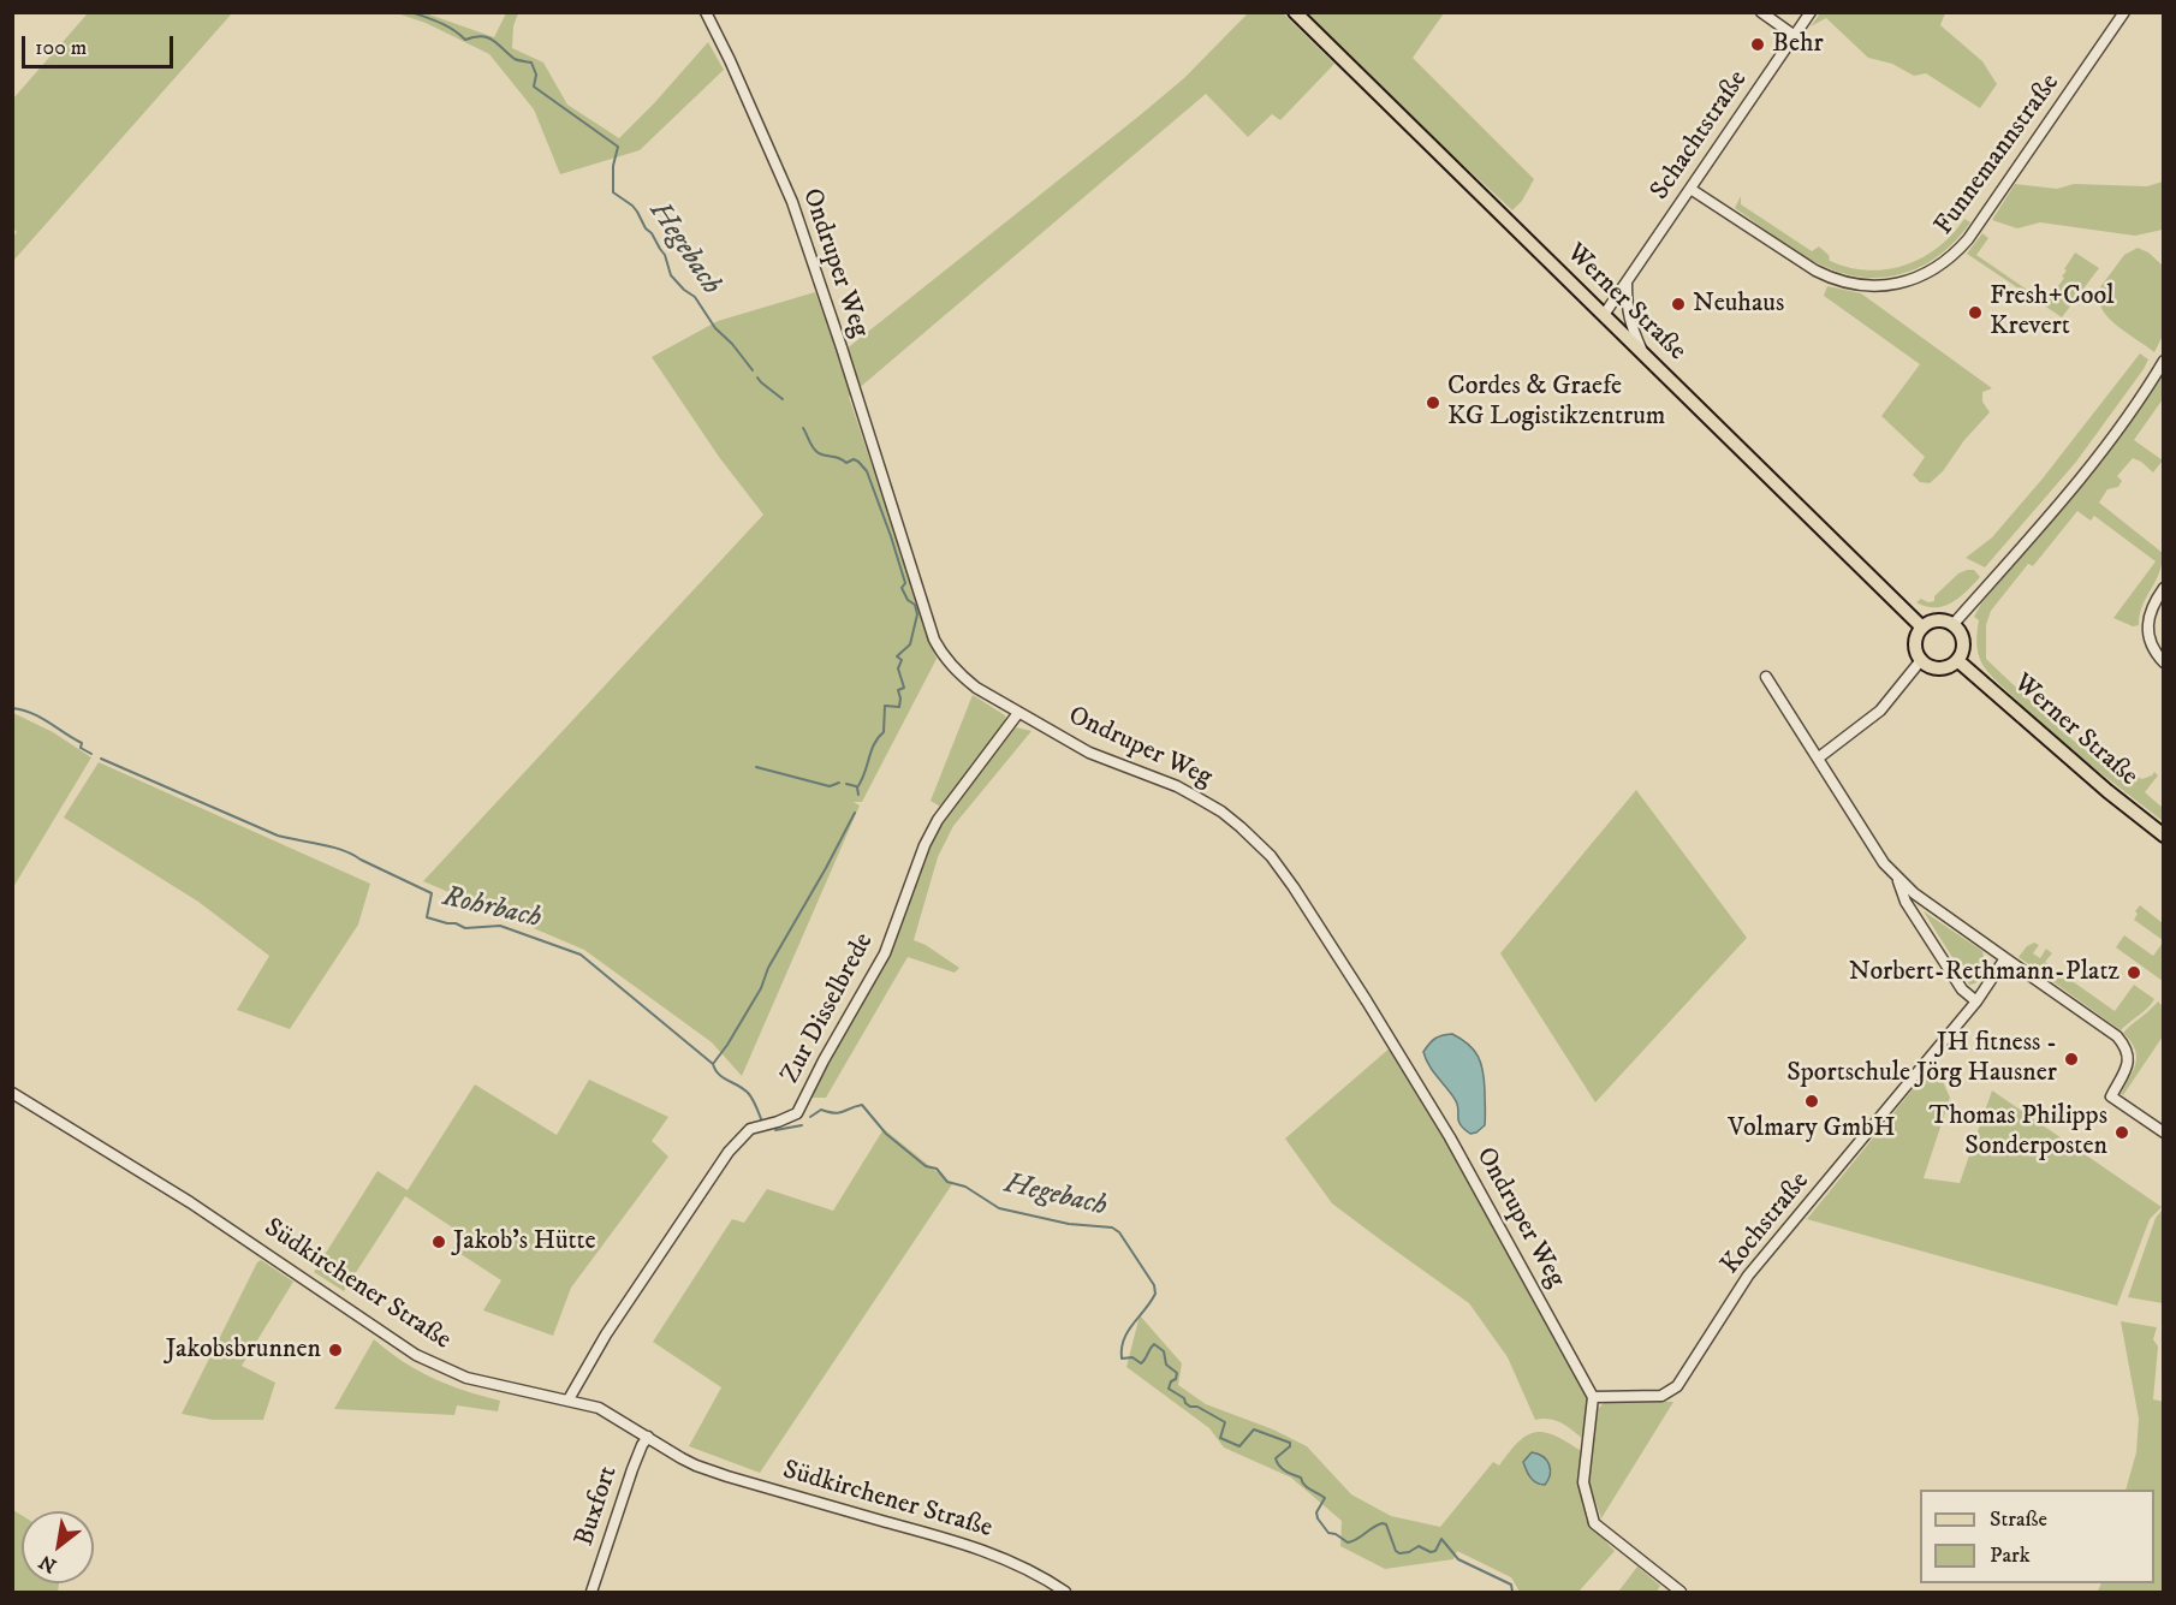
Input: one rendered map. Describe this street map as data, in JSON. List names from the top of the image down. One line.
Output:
{"streets":{"main road":["Werner Straße"],"street":["Schachtstraße","Funnemannstraße","Ondruper Weg","Zur Disselbrede","Kochstraße","Südkirchener Straße","Buxfort"]},"crossings":[["Schachtstraße","Funnemannstraße"],["Schachtstraße","Werner Straße"],["Ondruper Weg","Zur Disselbrede"],["Ondruper Weg","Kochstraße"],["Zur Disselbrede","Südkirchener Straße"],["Südkirchener Straße","Buxfort"]],"water":["Hegebach","Rohrbach"],"places":["Behr","Neuhaus","Fresh+Cool Krevert","Cordes & Graefe KG Logistikzentrum","Norbert-Rethmann-Platz","JH fitness - Sportschule Jörg Hausner","Volmary GmbH","Thomas Philipps Sonderposten","Jakob's Hütte","Jakobsbrunnen"],"legend":["Straße","Park"],"scale_bar":"100 m","north":"bottom left"}
